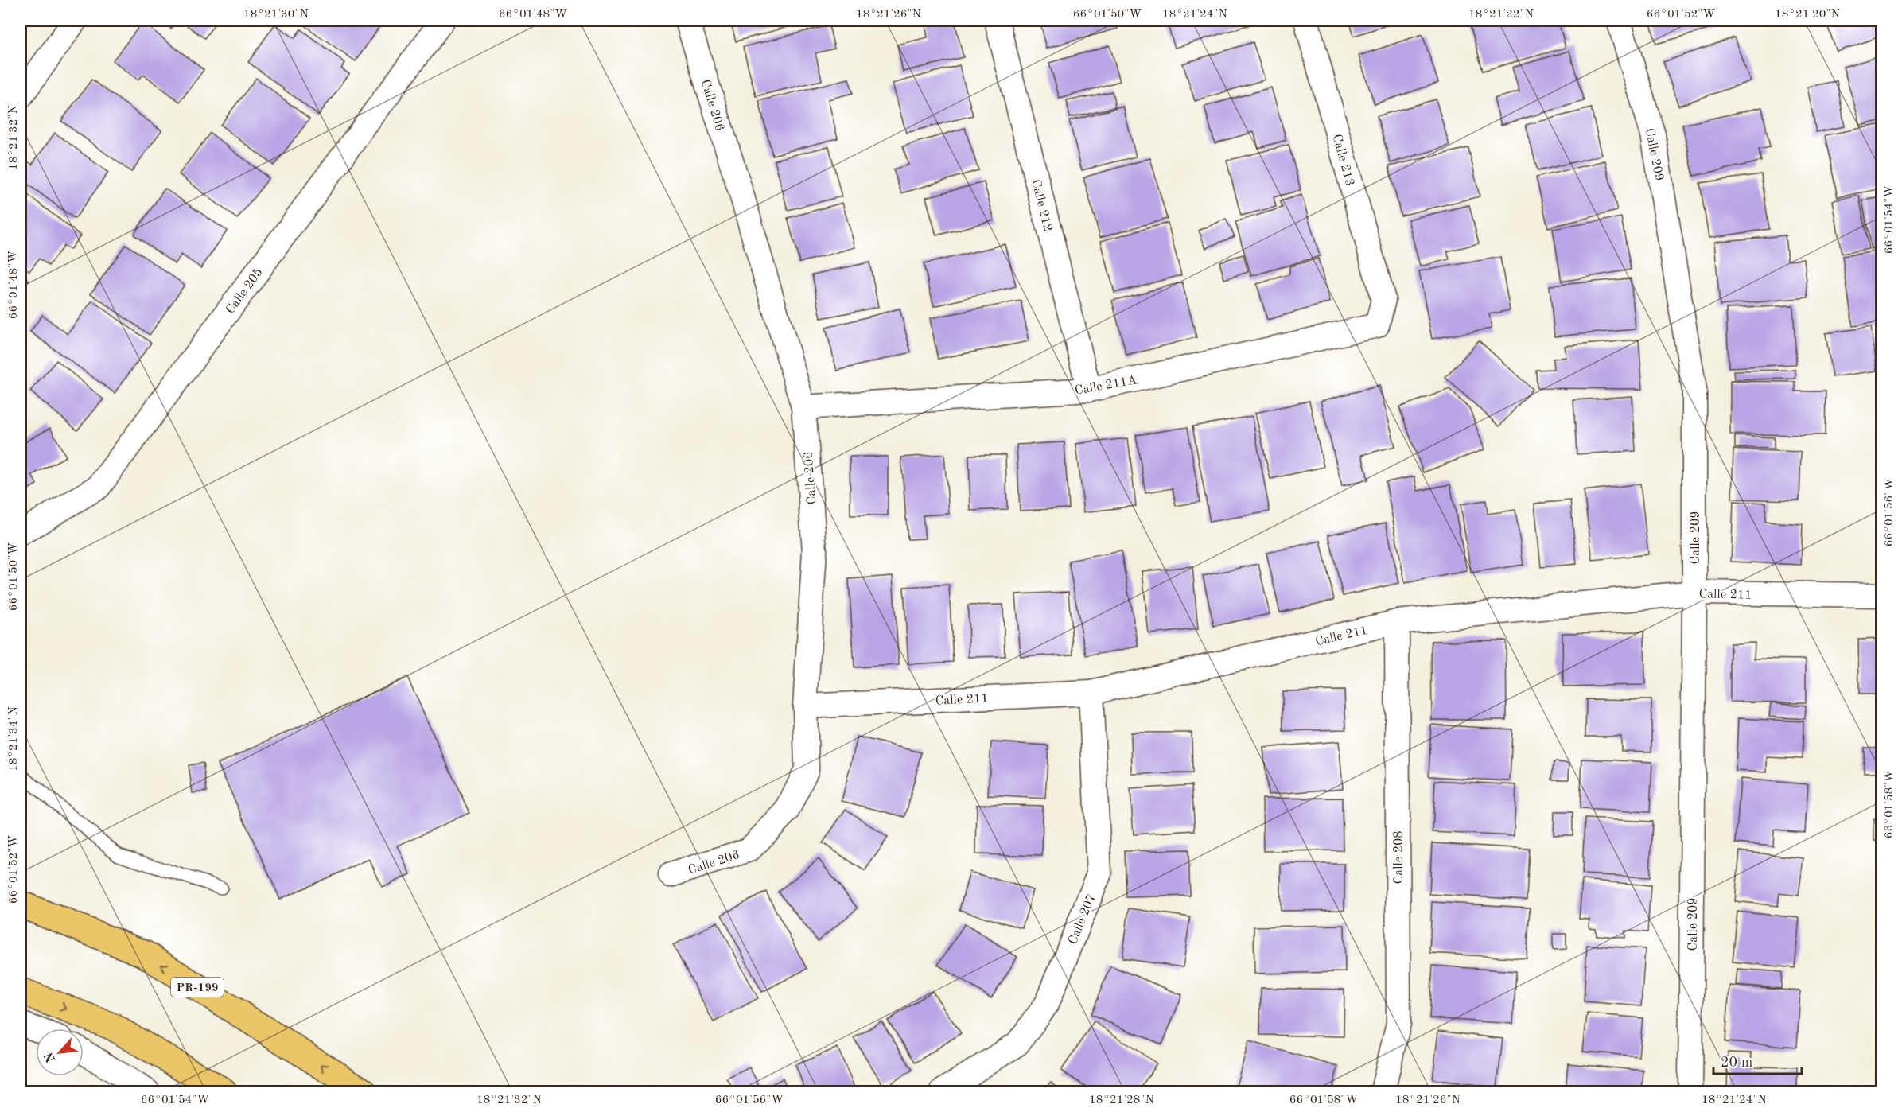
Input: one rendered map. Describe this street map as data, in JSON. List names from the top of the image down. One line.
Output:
{"streets":{"main road":["PR-199"],"street":["Calle 206","Calle 209","Calle 213","Calle 212","Calle 205","Calle 211A","Calle 211","Calle 208","Calle 207"]},"crossings":[["Calle 206","Calle 211A"],["Calle 206","Calle 211"],["Calle 209","Calle 211"],["Calle 213","Calle 211A"],["Calle 212","Calle 211A"],["Calle 211","Calle 208"],["Calle 211","Calle 207"]],"scale_bar":"20 m","north":"bottom left","coordinates":["18°21'30\"N","66°01'48\"W","18°21'26\"N","66°01'50\"W","18°21'24\"N","18°21'22\"N","66°01'52\"W","18°21'20\"N","18°21'32\"N","66°01'54\"W","66°01'56\"W","18°21'34\"N","66°01'58\"W","18°21'28\"N"]}
